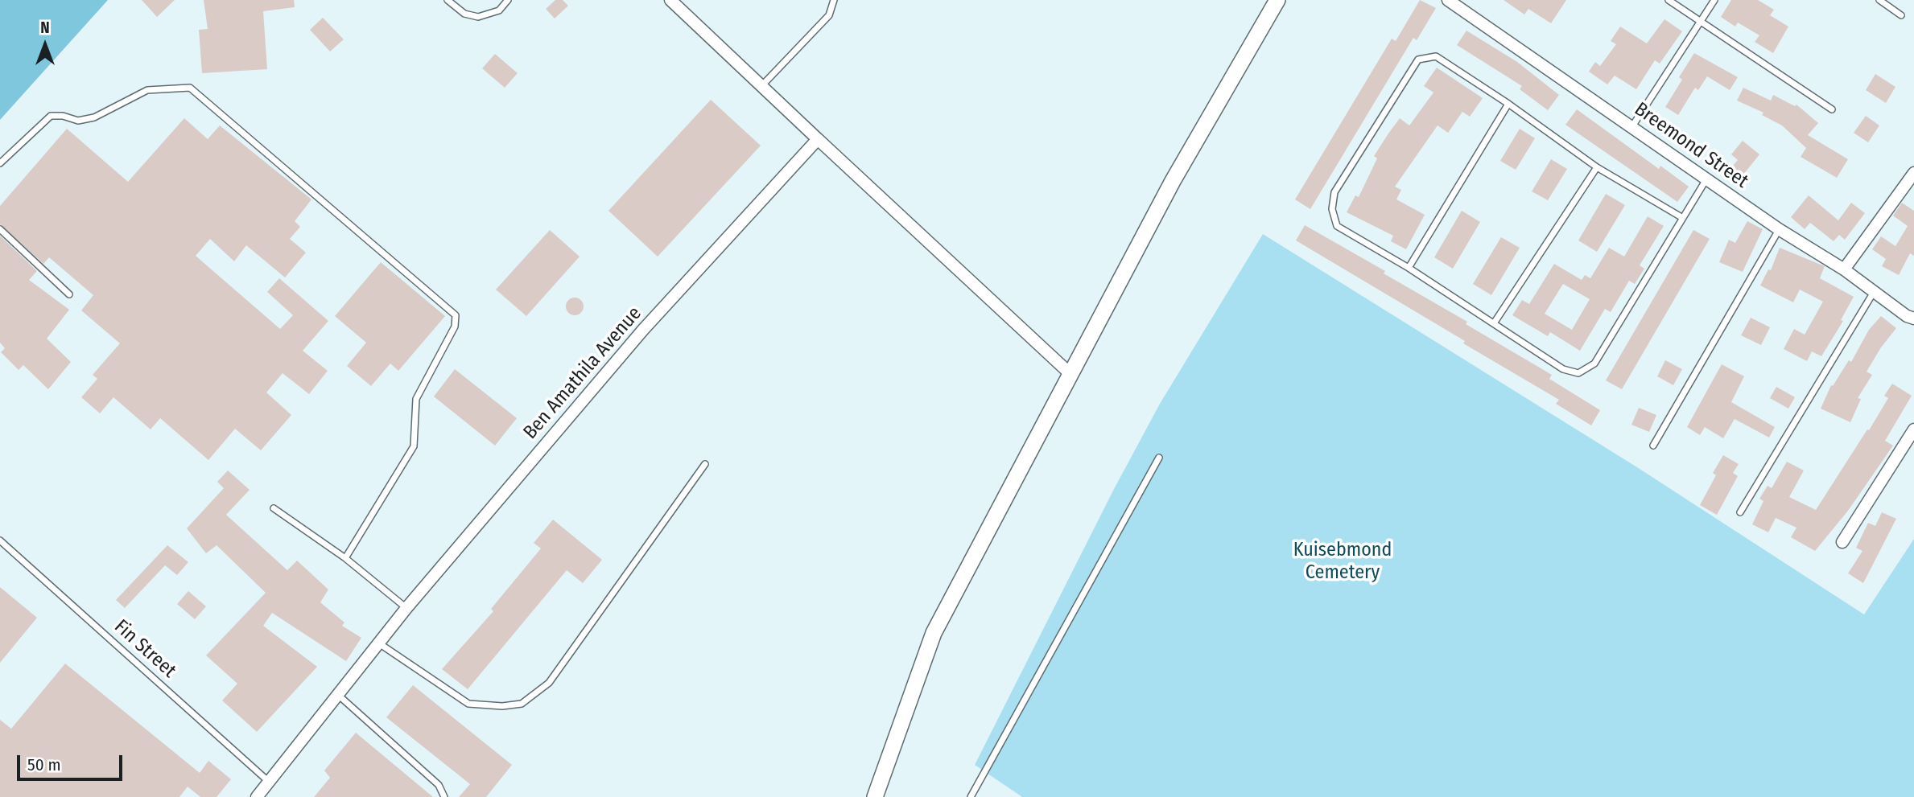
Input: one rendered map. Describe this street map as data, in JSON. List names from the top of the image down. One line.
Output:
{"streets":{"street":["Breemond Street","Ben Amathila Avenue"],"lane":["Fin Street"]},"crossings":[["Ben Amathila Avenue","Fin Street"]],"parks":["Kuisebmond Cemetery"],"scale_bar":"50 m","north":"top"}
